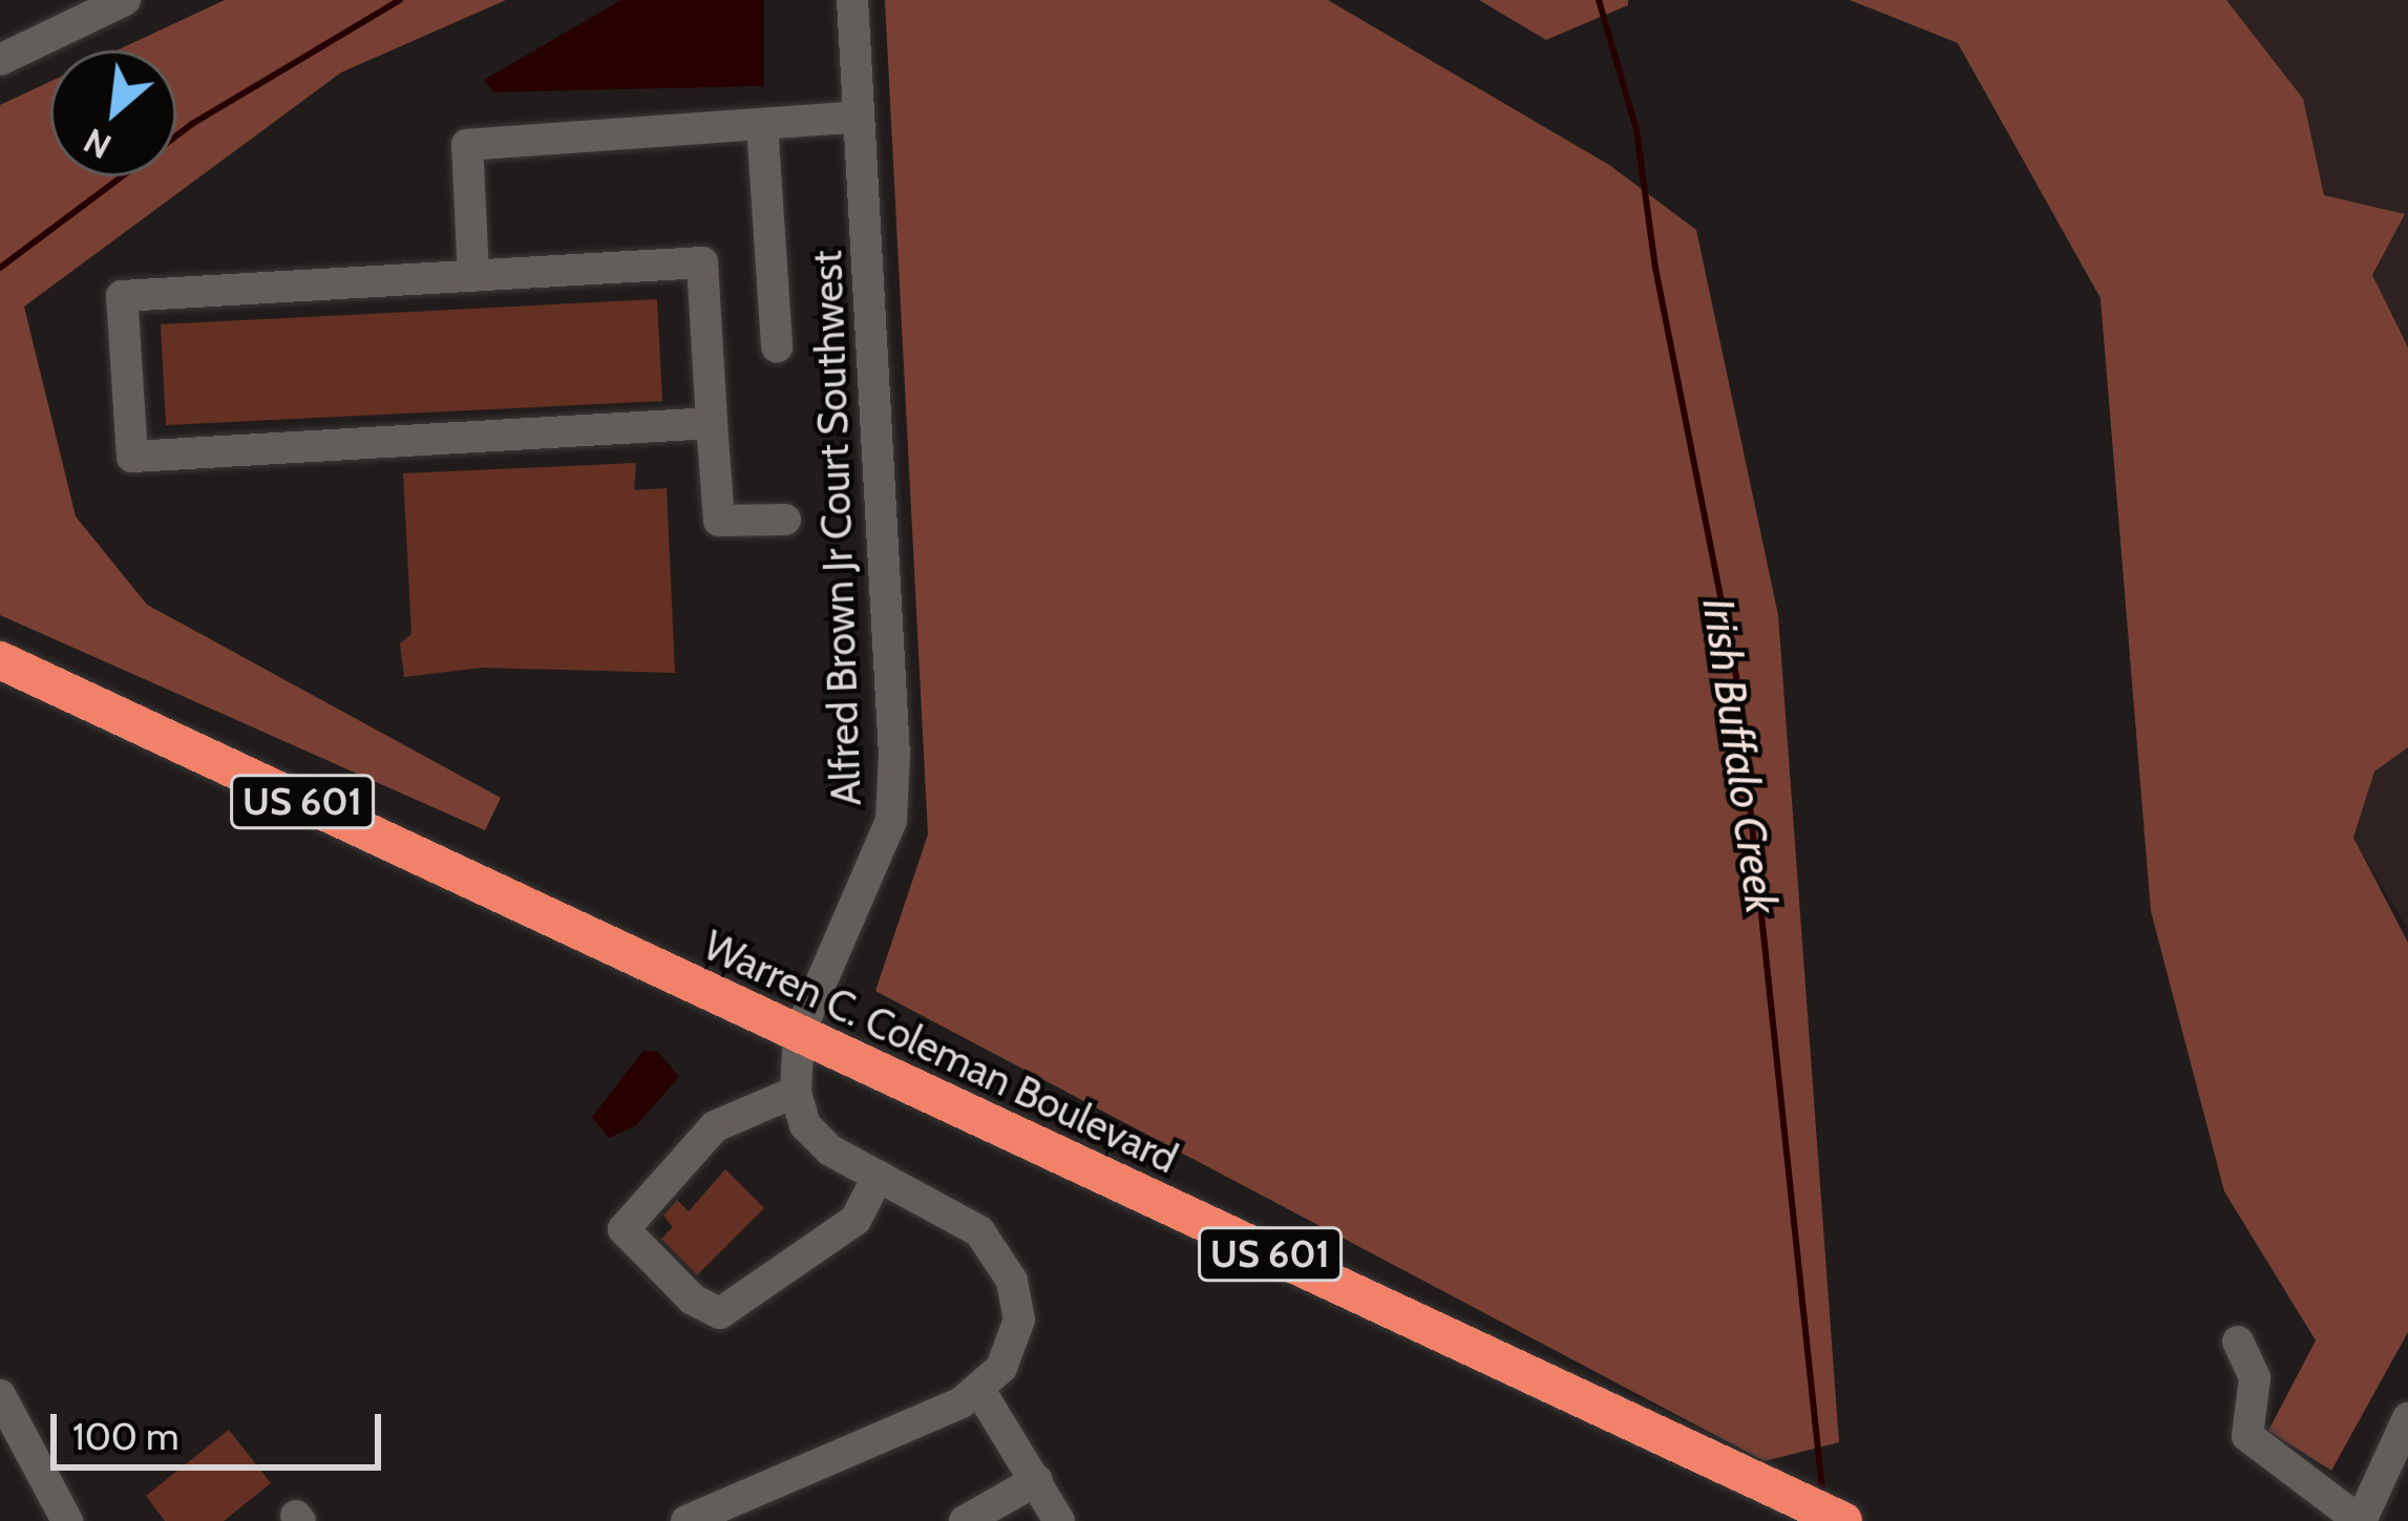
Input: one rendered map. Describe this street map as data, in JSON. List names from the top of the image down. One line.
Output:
{"streets":{"highway":["US 601","Warren C. Coleman Boulevard"],"street":["Alfred Brown Jr Court Southwest"]},"crossings":[["Alfred Brown Jr Court Southwest","Warren C. Coleman Boulevard"]],"water":["Irish Buffalo Creek"],"scale_bar":"100 m","north":"bottom left"}
